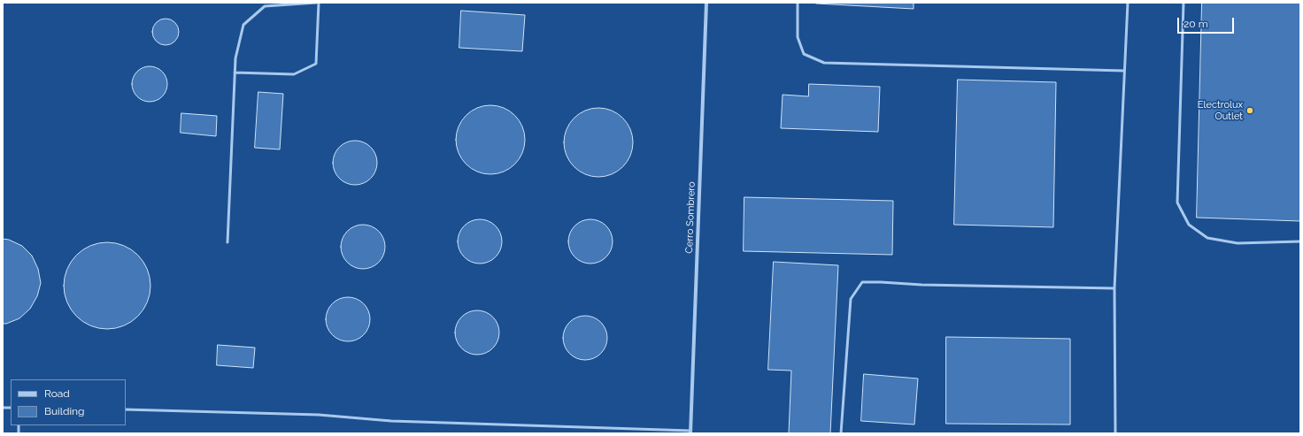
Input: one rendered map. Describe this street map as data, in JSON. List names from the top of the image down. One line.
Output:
{"streets":{"street":["Cerro Sombrero"]},"places":["Electrolux Outlet"],"legend":["Road","Building"],"scale_bar":"20 m"}
